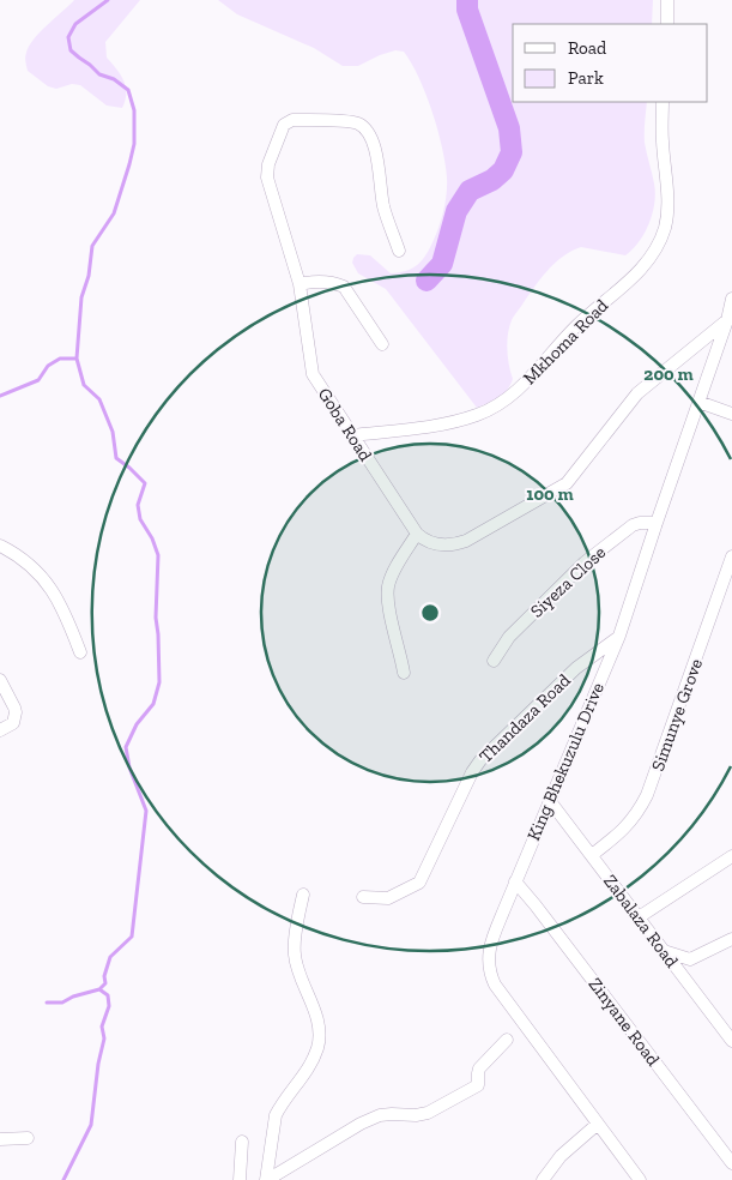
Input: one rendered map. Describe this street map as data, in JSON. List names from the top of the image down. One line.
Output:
{"streets":{"street":["Mkhoma Road","Goba Road","Siyeza Close","Simunye Grove","Thandaza Road","King Bhekuzulu Drive","Zabalaza Road","Zinyane Road"]},"crossings":[["Mkhoma Road","Goba Road"],["Siyeza Close","King Bhekuzulu Drive"],["Simunye Grove","Zabalaza Road"],["Thandaza Road","King Bhekuzulu Drive"],["King Bhekuzulu Drive","Zabalaza Road"],["King Bhekuzulu Drive","Zinyane Road"]],"legend":["Road","Park"],"rings":["200 m","100 m"]}
